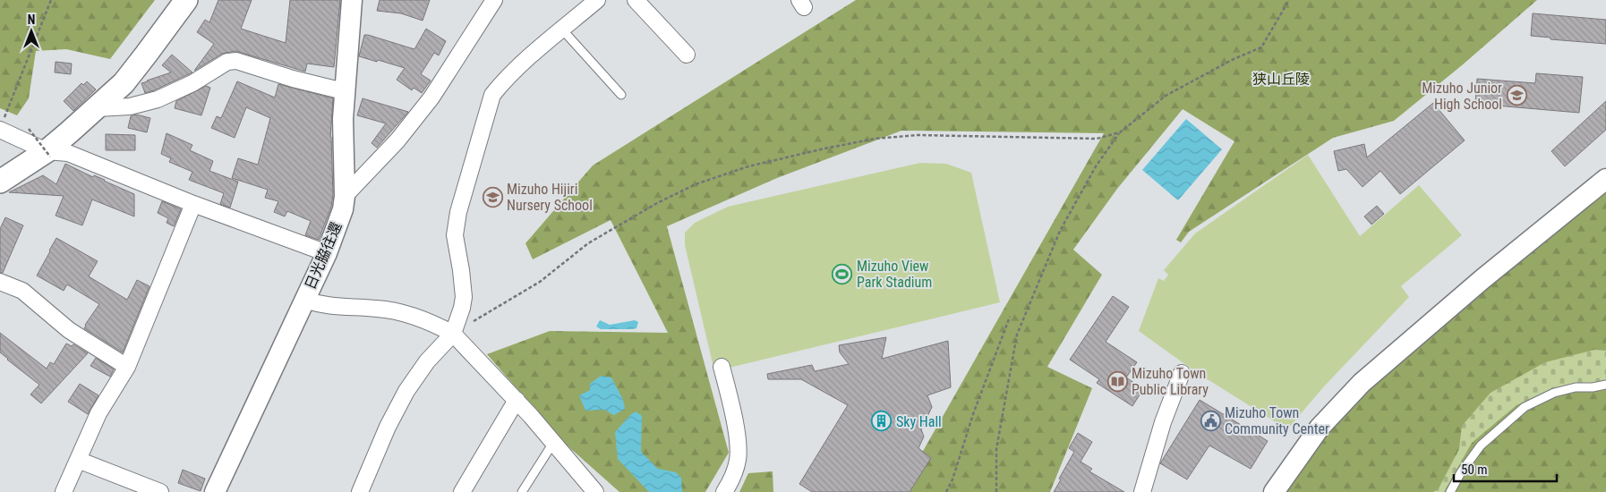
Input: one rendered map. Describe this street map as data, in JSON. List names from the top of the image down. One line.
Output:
{"streets":{"street":["日光脇往還"]},"parks":["狭山丘陵"],"places":{"school or university":["Mizuho Junior High School","Mizuho Hijiri Nursery School"],"sports":["Mizuho View Park Stadium"],"library":["Mizuho Town Public Library"],"public building":["Mizuho Town Community Center"],"building":["Sky Hall"]},"scale_bar":"50 m","north":"top"}
